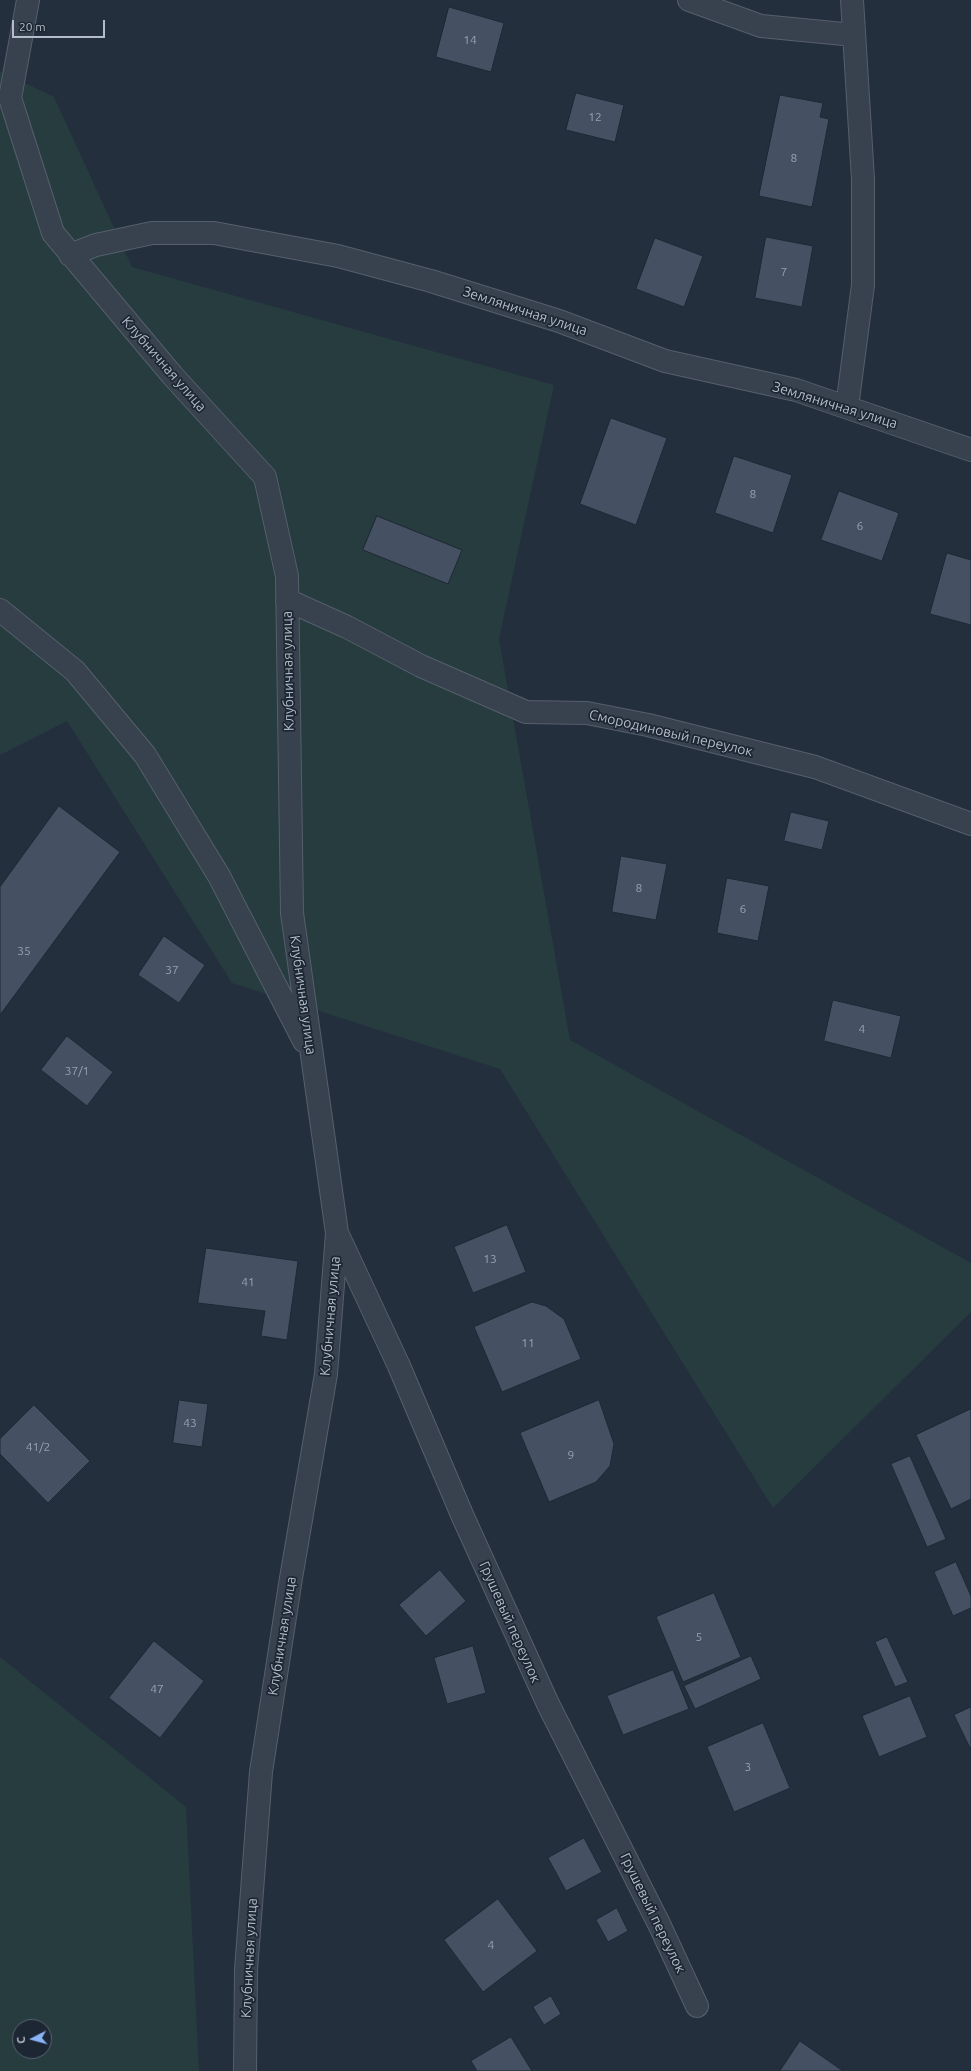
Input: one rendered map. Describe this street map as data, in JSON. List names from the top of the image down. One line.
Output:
{"streets":{"street":["Земляничная улица","Клубничная улица","Смородиновый переулок","Грушевый переулок"]},"crossings":[["Земляничная улица","Клубничная улица"],["Клубничная улица","Смородиновый переулок"],["Клубничная улица","Грушевый переулок"]],"house_numbers":["14","12","8","7","8","6","8","6","35","37","4","37/1","13","41","11","43","41/2","9","5","47","3","4"],"scale_bar":"20 m","north":"left"}
